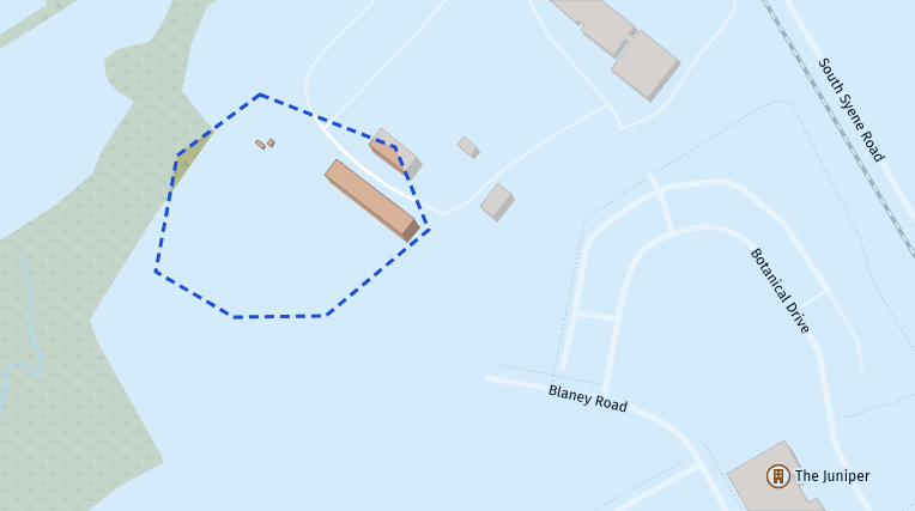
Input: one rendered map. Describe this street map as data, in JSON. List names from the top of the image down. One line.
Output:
{"streets":{"street":["South Syene Road","Botanical Drive","Blaney Road"]},"crossings":[["Botanical Drive","Blaney Road"]],"places":{"building":["The Juniper"]}}
